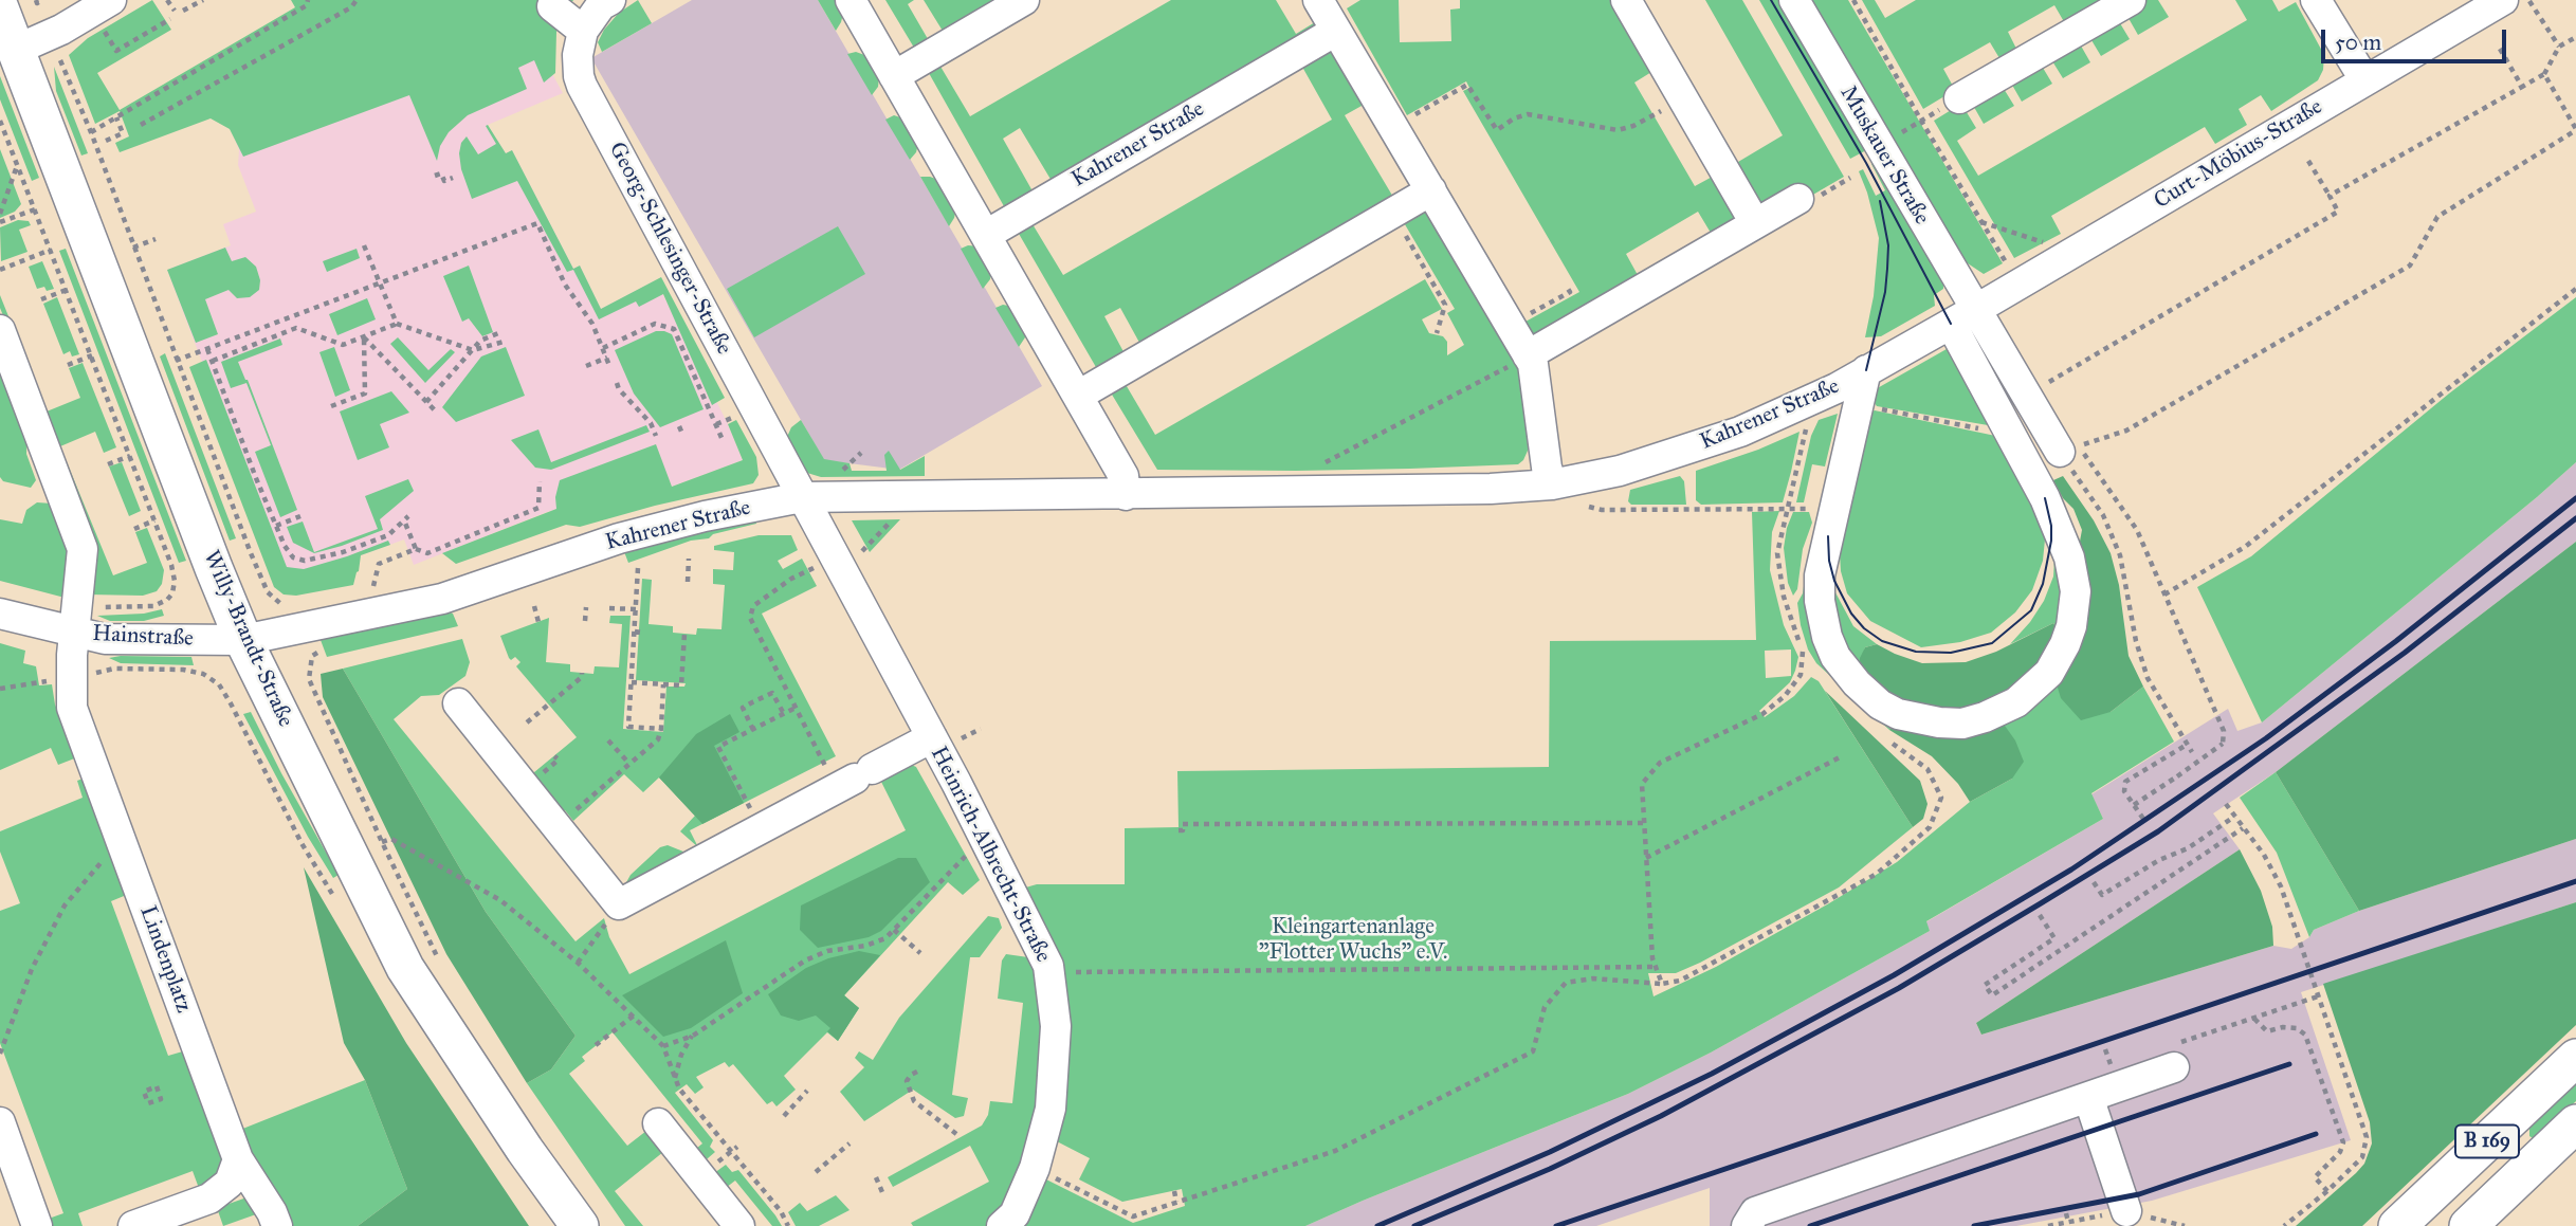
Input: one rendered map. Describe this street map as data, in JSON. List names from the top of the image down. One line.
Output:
{"streets":{"main road":["Willy-Brandt-Straße","B 169"],"street":["Kahrener Straße","Curt-Möbius-Straße","Muskauer Straße","Georg-Schlesinger-Straße","Hainstraße","Heinrich-Albrecht-Straße","Lindenplatz"]},"crossings":[["Kahrener Straße","Curt-Möbius-Straße"],["Kahrener Straße","Muskauer Straße"],["Kahrener Straße","Georg-Schlesinger-Straße"],["Kahrener Straße","Hainstraße"],["Kahrener Straße","Willy-Brandt-Straße"],["Kahrener Straße","Heinrich-Albrecht-Straße"],["Curt-Möbius-Straße","Muskauer Straße"],["Georg-Schlesinger-Straße","Heinrich-Albrecht-Straße"],["Hainstraße","Willy-Brandt-Straße"],["Hainstraße","Lindenplatz"]],"parks":["Kleingartenanlage \"Flotter Wuchs\" e.V."],"scale_bar":"50 m"}
